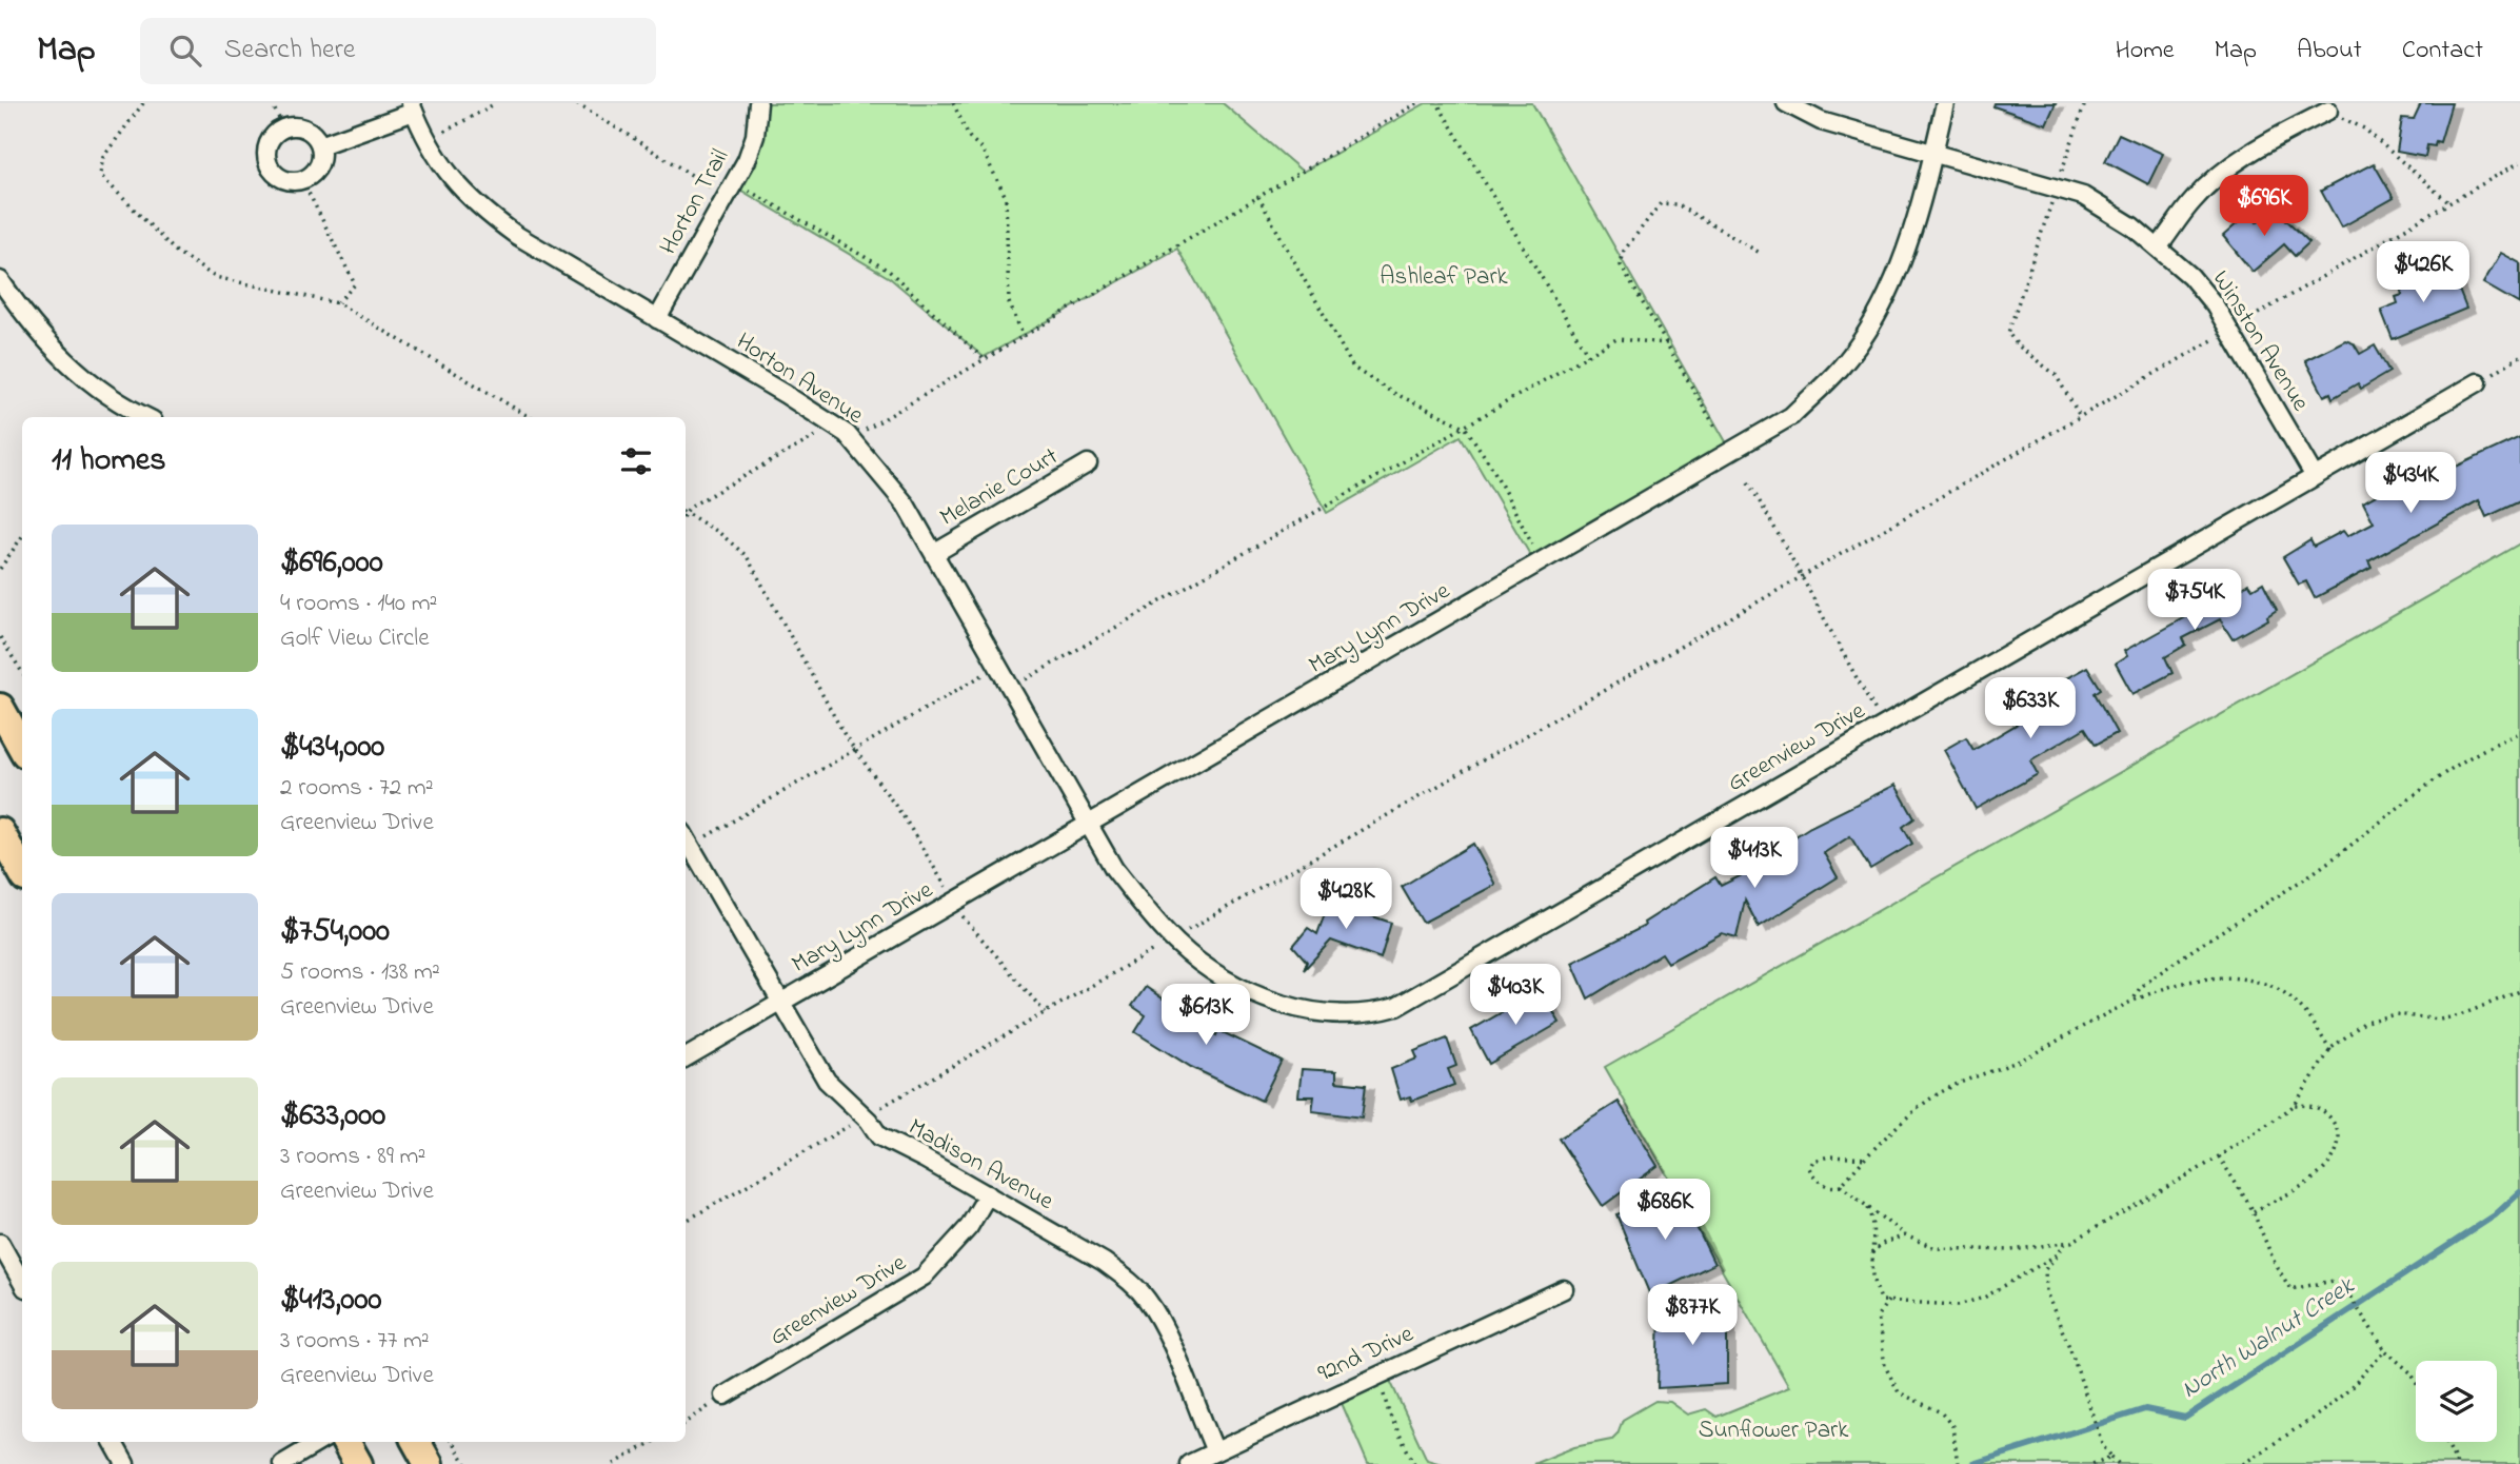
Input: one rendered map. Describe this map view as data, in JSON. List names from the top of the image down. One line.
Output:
{"streets":{"street":["Horton Trail","Winston Avenue","Horton Avenue","Melanie Court","Mary Lynn Drive","Greenview Drive","Madison Avenue","92nd Drive"]},"crossings":[["Horton Trail","Horton Avenue"],["Winston Avenue","Mary Lynn Drive"],["Winston Avenue","Greenview Drive"],["Horton Avenue","Melanie Court"],["Horton Avenue","Mary Lynn Drive"],["Horton Avenue","Greenview Drive"],["Mary Lynn Drive","Madison Avenue"],["Greenview Drive","Madison Avenue"],["Madison Avenue","92nd Drive"]],"water":["North Walnut Creek"],"parks":["Ashleaf Park","Sunflower Park"],"page":{"header":"Map","search":"Search here","nav":["Home","Map","About","Contact"],"price":["$696K","$426K","$434K","$754K","$633K","$413K","$428K","$403K","$613K","$686K","$877K"],"heading":"11 homes","list":[{"name":"$696,000","note":"4 rooms · 140 m² · Golf View Circle"},{"name":"$434,000","note":"2 rooms · 72 m² · Greenview Drive"},{"name":"$754,000","note":"5 rooms · 138 m² · Greenview Drive"},{"name":"$633,000","note":"3 rooms · 89 m² · Greenview Drive"},{"name":"$413,000","note":"3 rooms · 77 m² · Greenview Drive"}]}}
